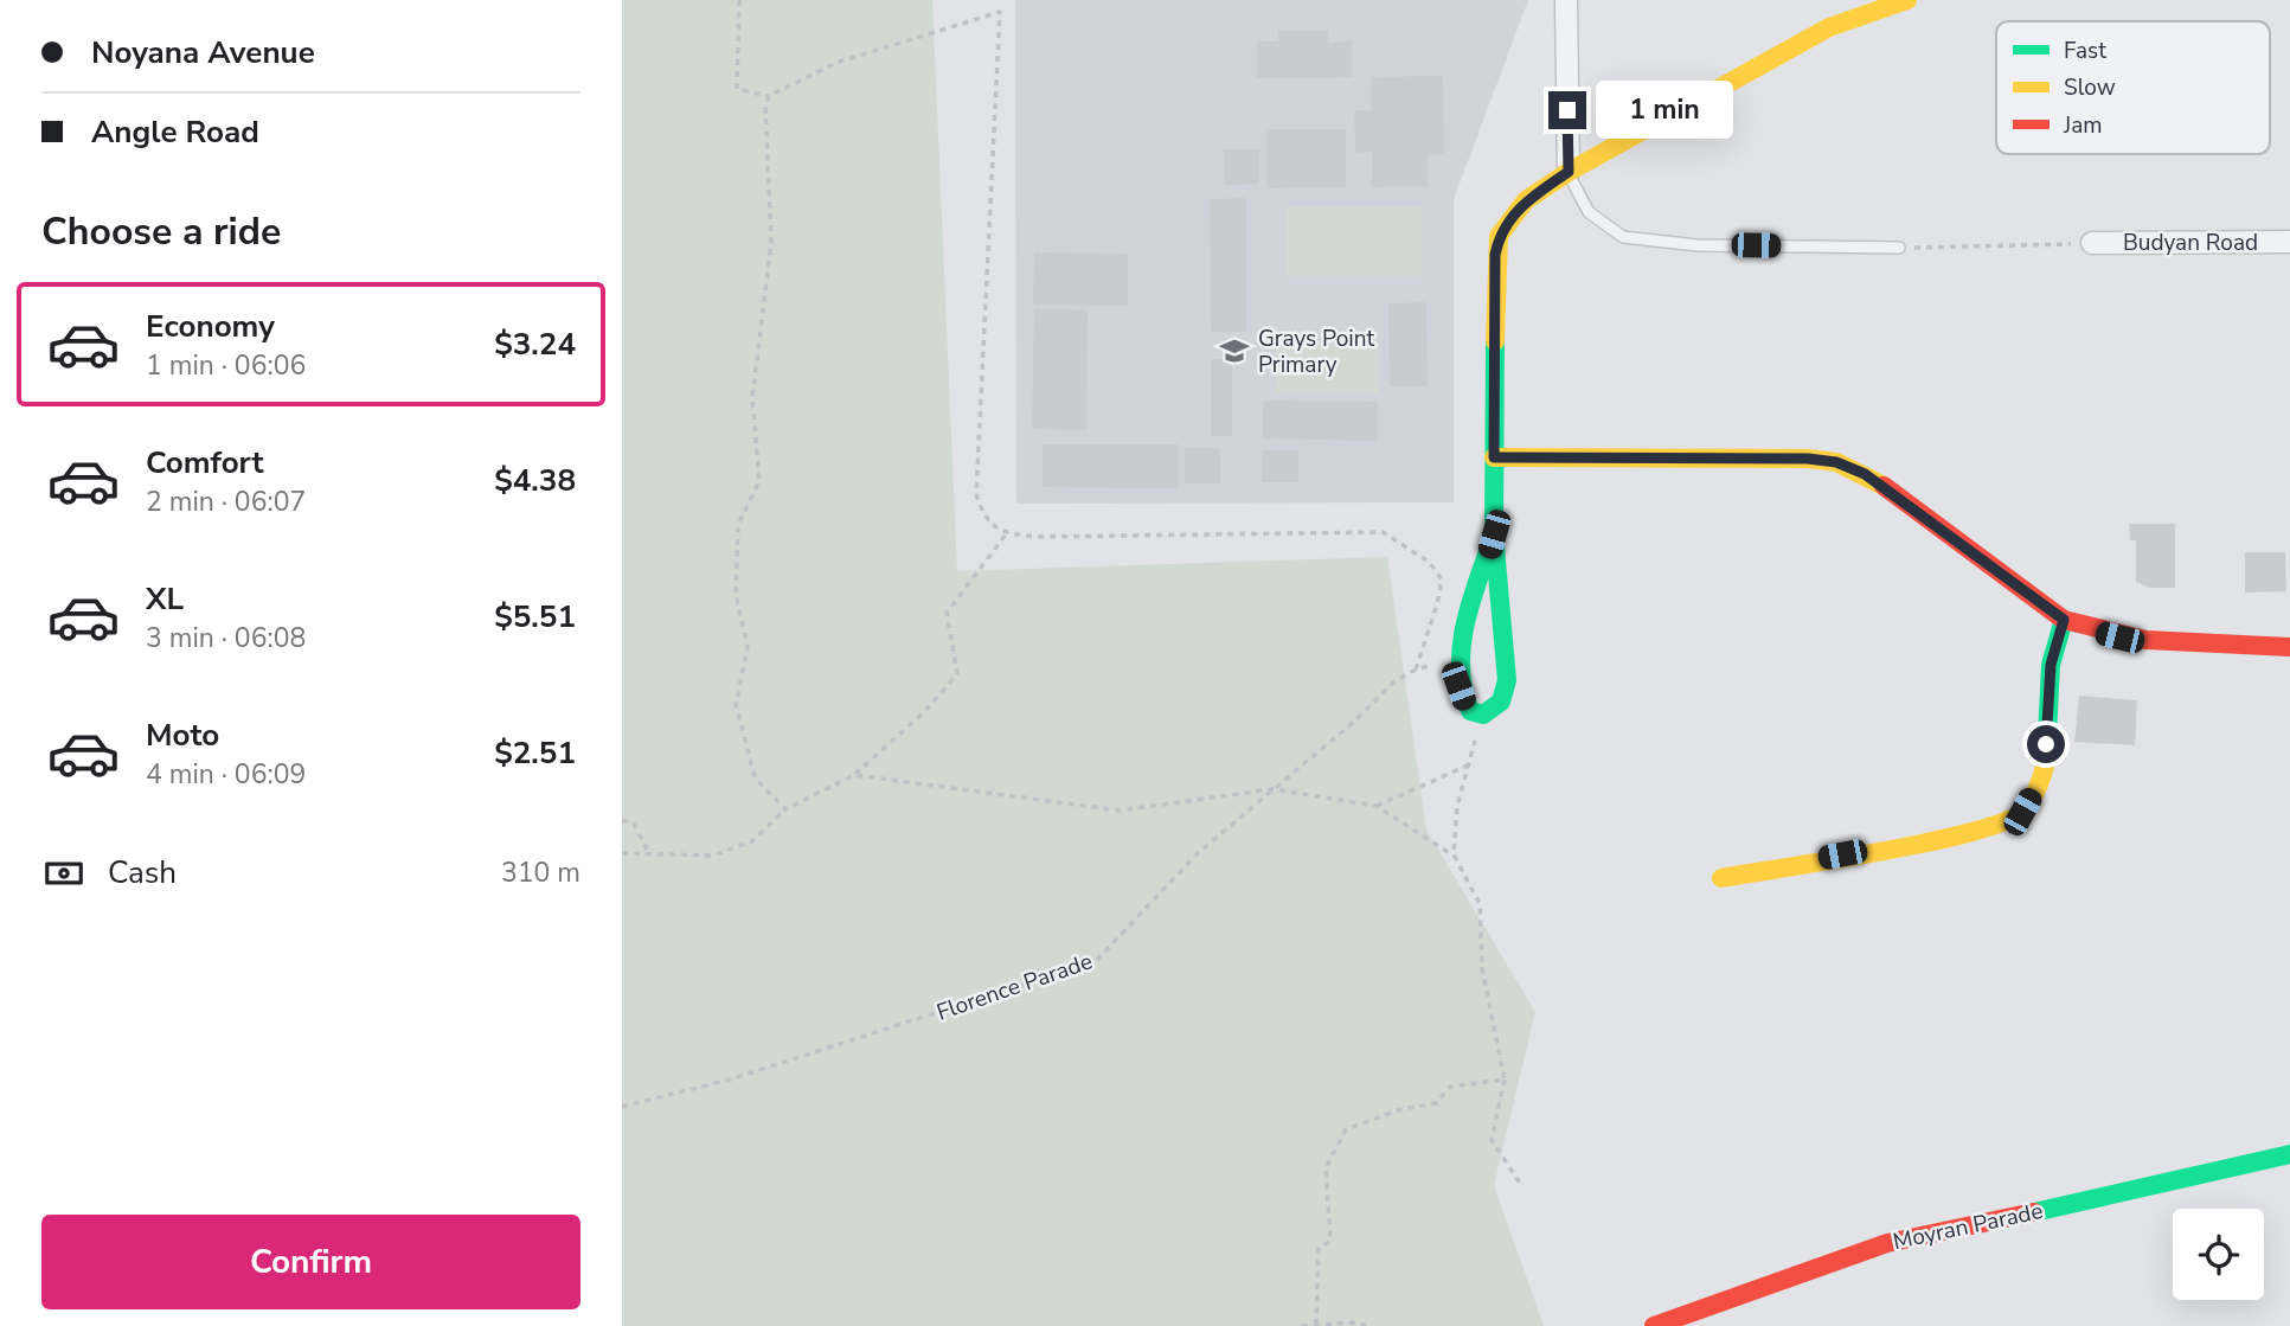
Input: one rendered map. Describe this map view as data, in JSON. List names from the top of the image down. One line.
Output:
{"streets":{"street":["Budyan Road","Moyran Parade"],"path":["Florence Parade"]},"places":{"school or university":["Grays Point Primary"]},"legend":["Fast","Slow","Jam"],"page":{"banner":["Noyana Avenue","Angle Road"],"bubble":"1 min","heading":"Choose a ride","list":[{"name":"Economy","note":"1 min · 06:06","value":"$3.24"},{"name":"Comfort","note":"2 min · 06:07","value":"$4.38"},{"name":"XL","note":"3 min · 06:08","value":"$5.51"},{"name":"Moto","note":"4 min · 06:09","value":"$2.51"}],"pay":["Cash","310 m"],"buttons":"Confirm"}}
